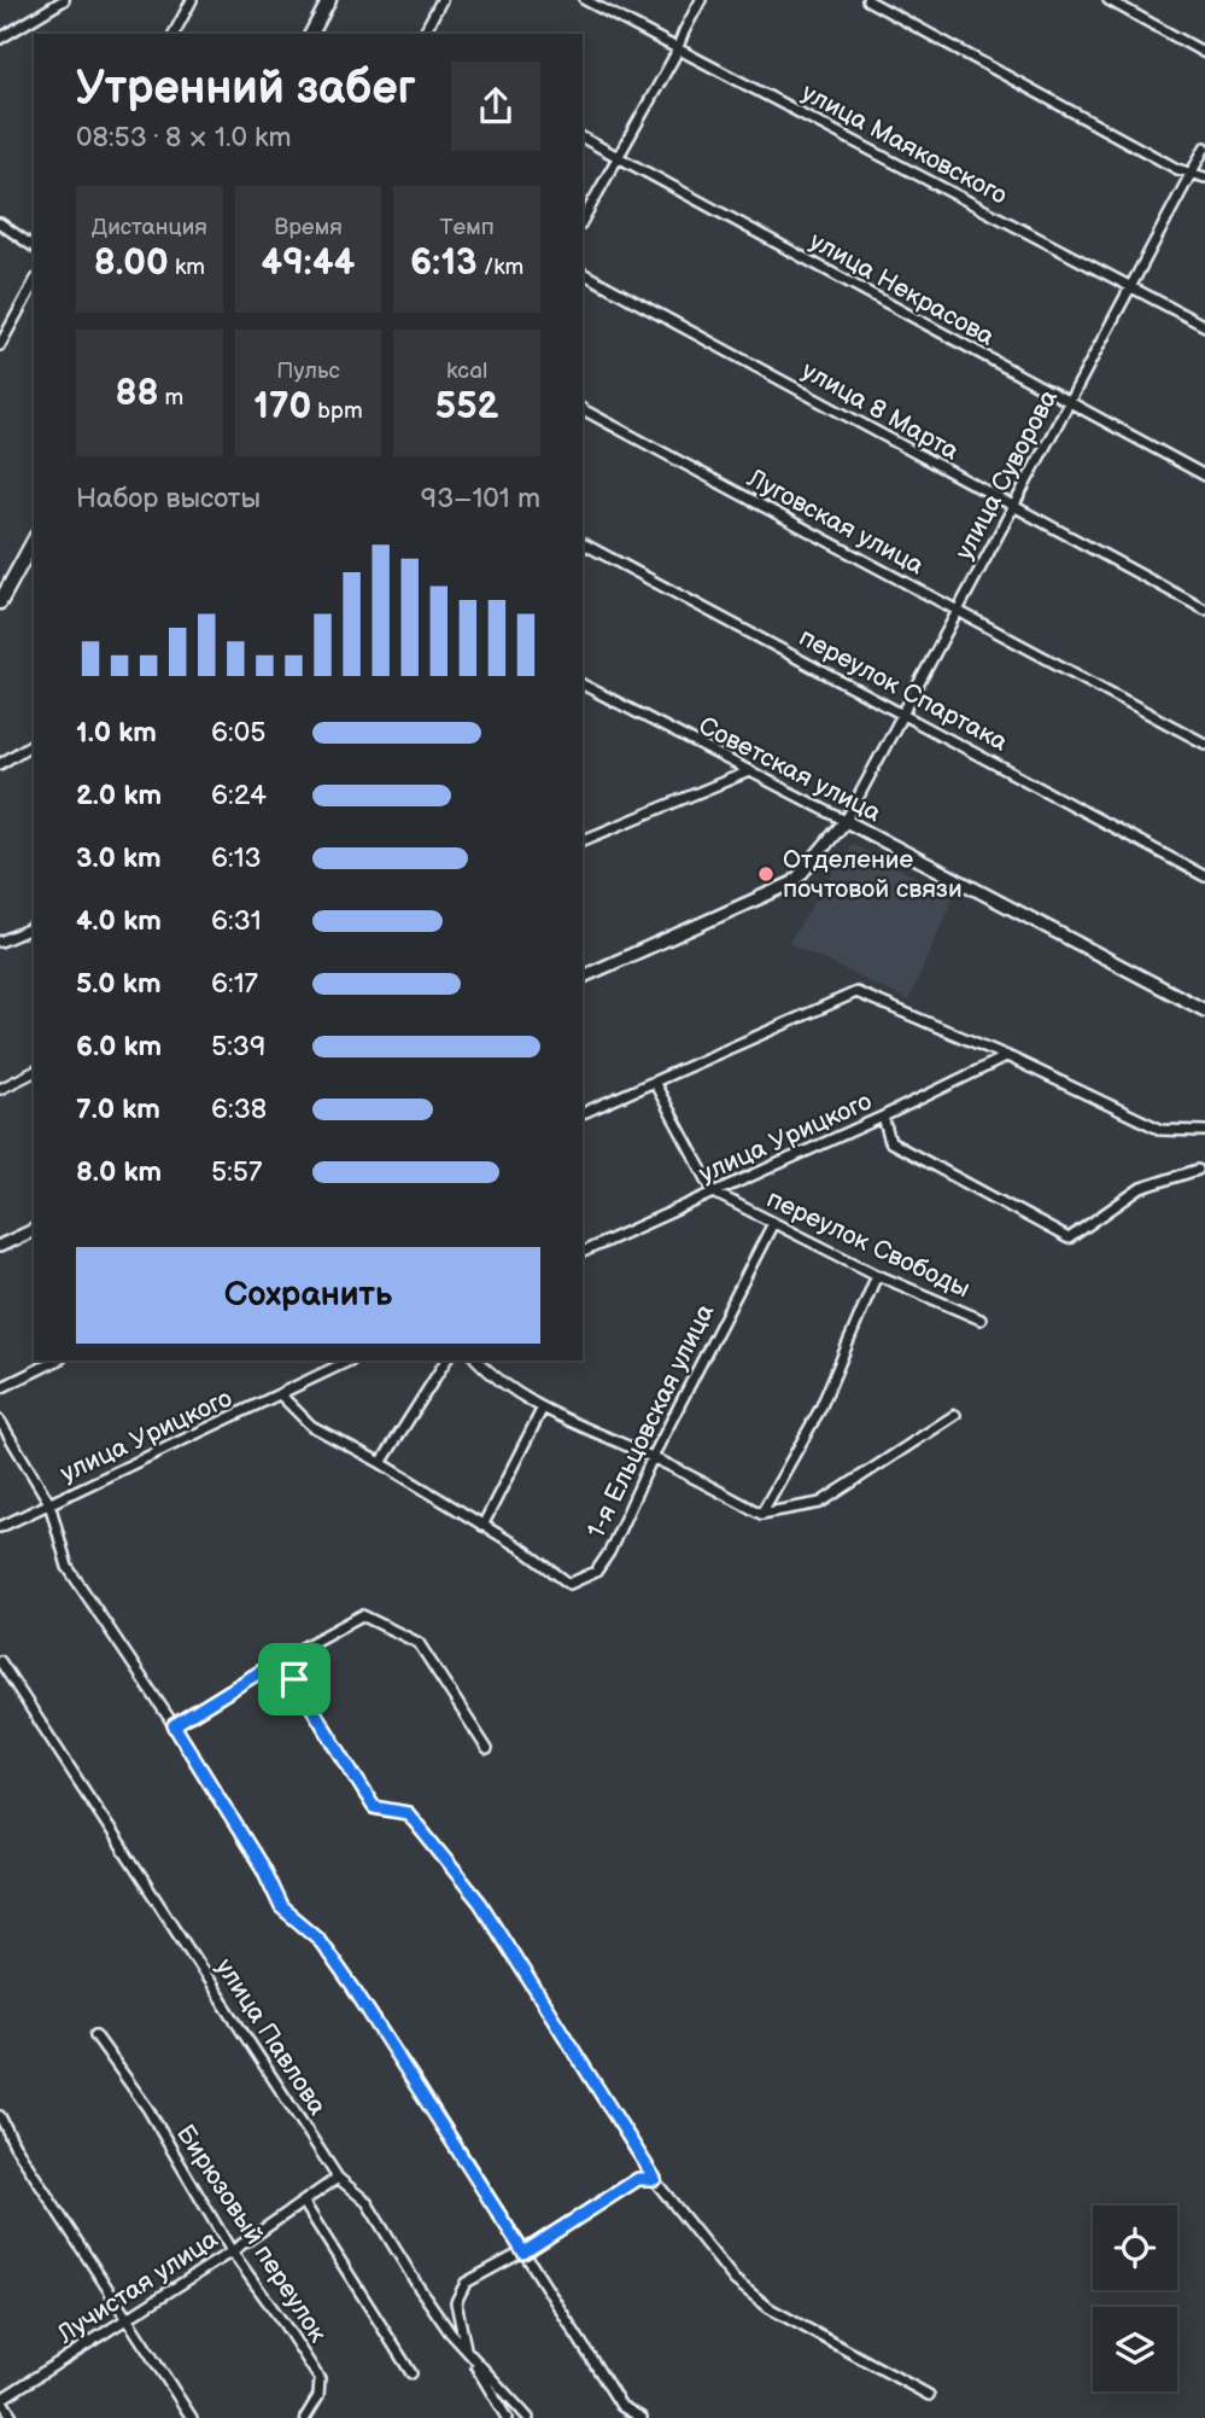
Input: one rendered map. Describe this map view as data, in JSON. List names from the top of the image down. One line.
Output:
{"streets":{"street":["улица Маяковского","улица Некрасова","улица 8 Марта","улица Суворова","Луговская улица","переулок Спартака","Советская улица","улица Урицкого","переулок Свободы","1-я Ельцовская улица","улица Павлова","Бирюзовый переулок","Лучистая улица"]},"crossings":[["улица Маяковского","улица Суворова"],["улица Некрасова","улица Суворова"],["улица 8 Марта","улица Суворова"],["улица Суворова","Луговская улица"],["улица Суворова","переулок Спартака"],["улица Суворова","Советская улица"],["улица Урицкого","переулок Свободы"],["улица Урицкого","1-я Ельцовская улица"],["переулок Свободы","1-я Ельцовская улица"],["улица Павлова","Лучистая улица"],["Бирюзовый переулок","Лучистая улица"]],"places":["Отделение почтовой связи"],"page":{"heading":["Утренний забег","08:53 · 8 × 1.0 km"],"stats":[["Дистанция","8.00 km"],["Время","49:44"],["Темп","6:13 /km"],["88 m"],["Пульс","170 bpm"],["kcal","552"]],"chart":["Набор высоты","93–101 m"],"list":[{"name":"1.0 km","note":"6:05"},{"name":"2.0 km","note":"6:24"},{"name":"3.0 km","note":"6:13"},{"name":"4.0 km","note":"6:31"},{"name":"5.0 km","note":"6:17"},{"name":"6.0 km","note":"5:39"},{"name":"7.0 km","note":"6:38"},{"name":"8.0 km","note":"5:57"}],"buttons":"Сохранить"}}
